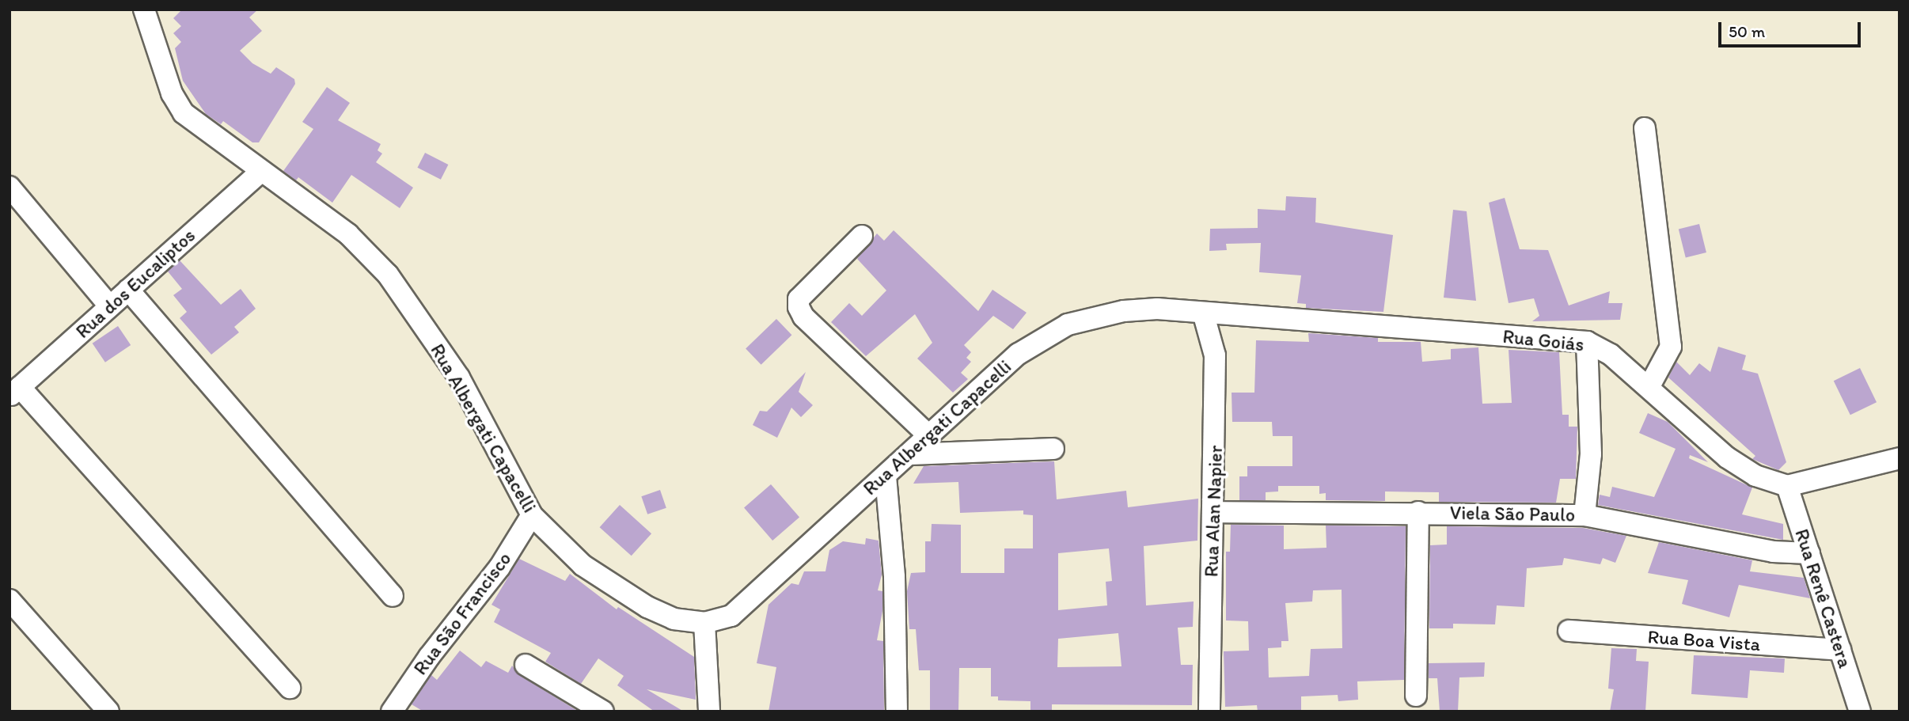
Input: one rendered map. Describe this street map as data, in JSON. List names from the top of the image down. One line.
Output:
{"streets":{"street":["Rua dos Eucaliptos","Rua Goiás","Rua Albergati Capacelli","Rua Alan Napier","Viela São Paulo","Rua Renê Castera","Rua São Francisco","Rua Boa Vista"]},"crossings":[["Rua dos Eucaliptos","Rua Albergati Capacelli"],["Rua Goiás","Rua Albergati Capacelli"],["Rua Goiás","Rua Alan Napier"],["Rua Goiás","Rua Renê Castera"],["Rua Albergati Capacelli","Rua Alan Napier"],["Rua Albergati Capacelli","Rua São Francisco"],["Rua Alan Napier","Viela São Paulo"],["Viela São Paulo","Rua Renê Castera"],["Rua Renê Castera","Rua Boa Vista"]],"scale_bar":"50 m"}
